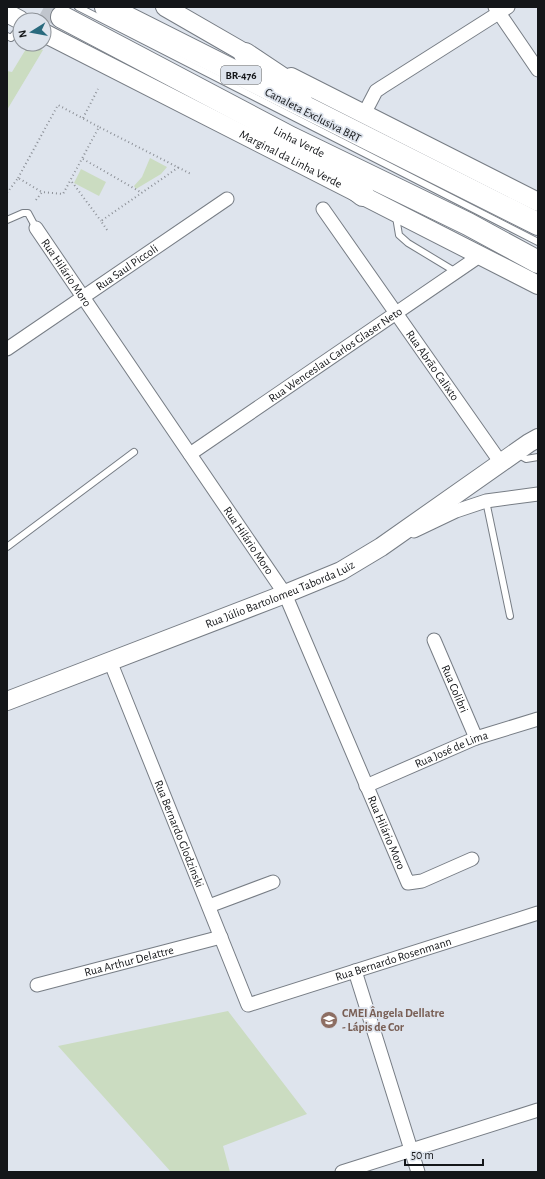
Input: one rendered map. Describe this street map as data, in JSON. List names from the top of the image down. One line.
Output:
{"streets":{"highway":["BR-476","Linha Verde"],"main road":["Marginal da Linha Verde","Rua Júlio Bartolomeu Taborda Luiz"],"street":["Rua Saul Piccoli","Rua Hilário Moro","Rua Wenceslau Carlos Glaser Neto","Rua Abrão Calixto","Rua Colibri","Rua José de Lima","Rua Bernardo Glodzinski","Rua Bernardo Rosenmann","Rua Arthur Delattre"],"lane":["Canaleta Exclusiva BRT"]},"crossings":[["Canaleta Exclusiva BRT","Linha Verde"],["Marginal da Linha Verde","Rua Wenceslau Carlos Glaser Neto"],["Rua Saul Piccoli","Rua Hilário Moro"],["Rua Hilário Moro","Rua Wenceslau Carlos Glaser Neto"],["Rua Hilário Moro","Rua Júlio Bartolomeu Taborda Luiz"],["Rua Hilário Moro","Rua José de Lima"],["Rua Wenceslau Carlos Glaser Neto","Rua Abrão Calixto"],["Rua Abrão Calixto","Rua Júlio Bartolomeu Taborda Luiz"],["Rua Júlio Bartolomeu Taborda Luiz","Rua Bernardo Glodzinski"],["Rua Colibri","Rua José de Lima"],["Rua Bernardo Glodzinski","Rua Bernardo Rosenmann"],["Rua Bernardo Glodzinski","Rua Arthur Delattre"]],"places":{"school or university":["CMEI Ângela Dellatre - Lápis de Cor"]},"scale_bar":"50 m","north":"left"}
